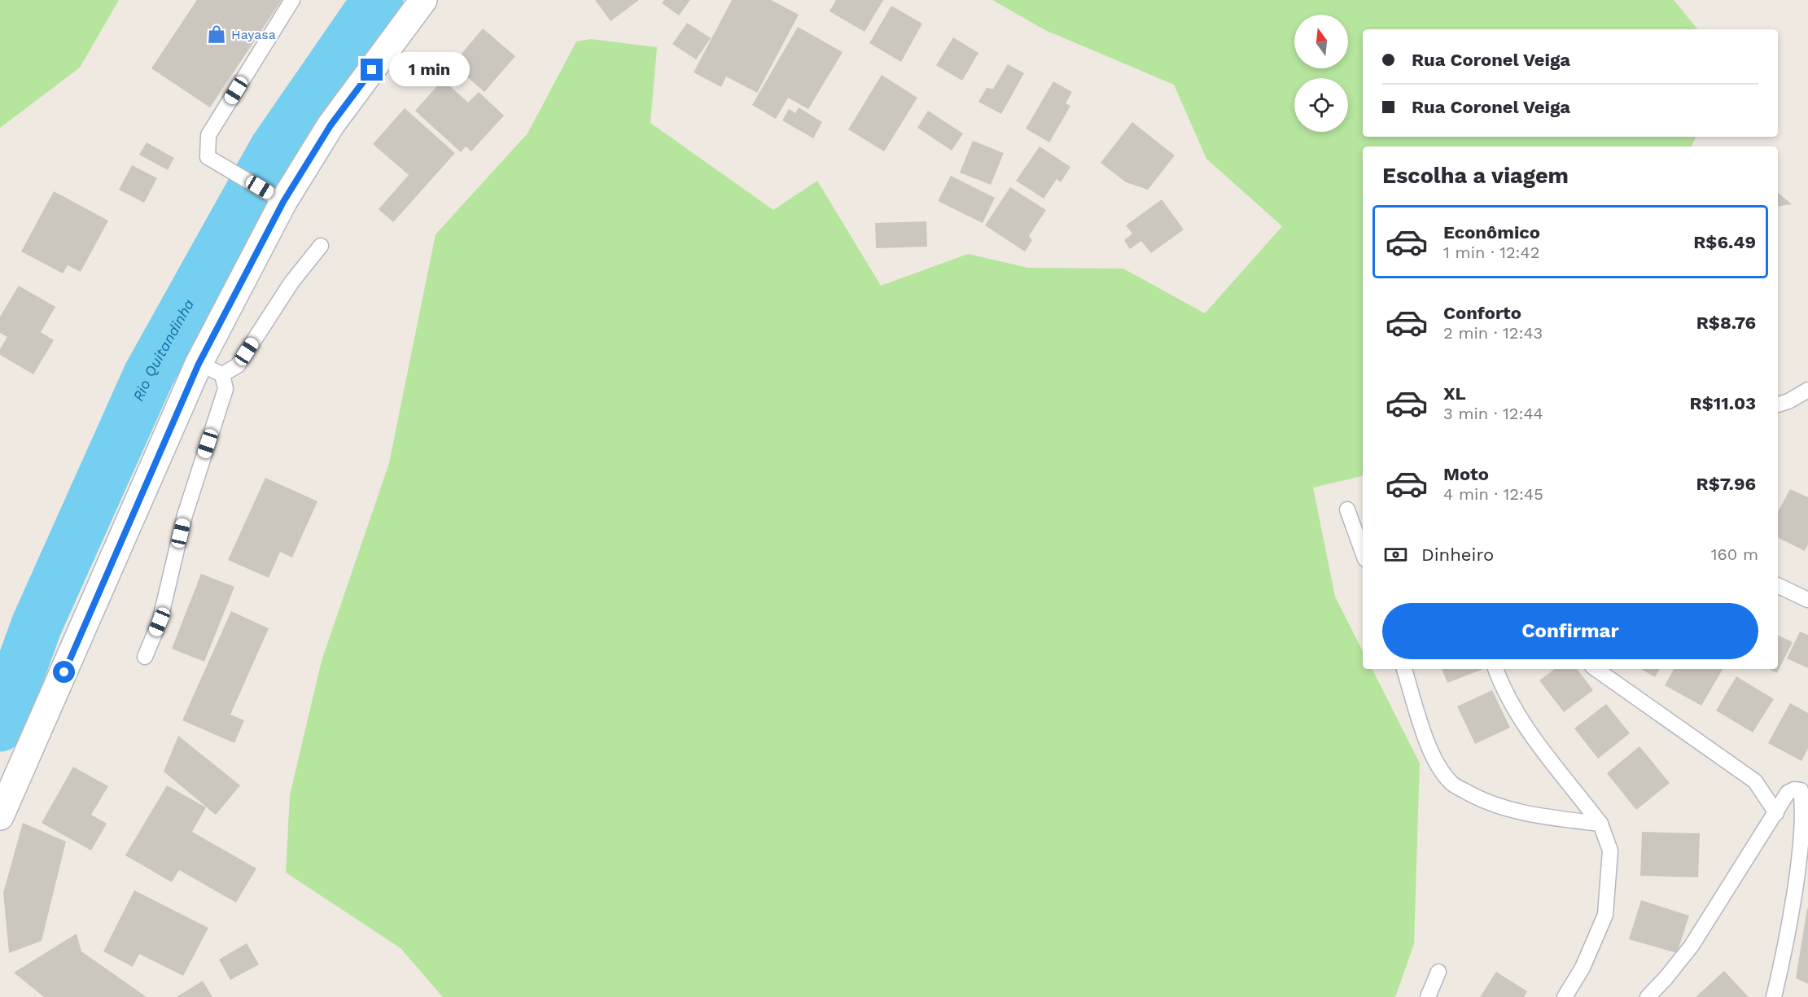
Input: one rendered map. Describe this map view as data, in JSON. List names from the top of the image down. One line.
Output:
{"water":["Rio Quitandinha"],"places":{"shop":["Hayasa"]},"north":"top","page":{"banner":["Rua Coronel Veiga","Rua Coronel Veiga"],"bubble":"1 min","heading":"Escolha a viagem","list":[{"name":"Econômico","note":"1 min · 12:42","value":"R$6.49"},{"name":"Conforto","note":"2 min · 12:43","value":"R$8.76"},{"name":"XL","note":"3 min · 12:44","value":"R$11.03"},{"name":"Moto","note":"4 min · 12:45","value":"R$7.96"}],"pay":["Dinheiro","160 m"],"buttons":"Confirmar"}}
